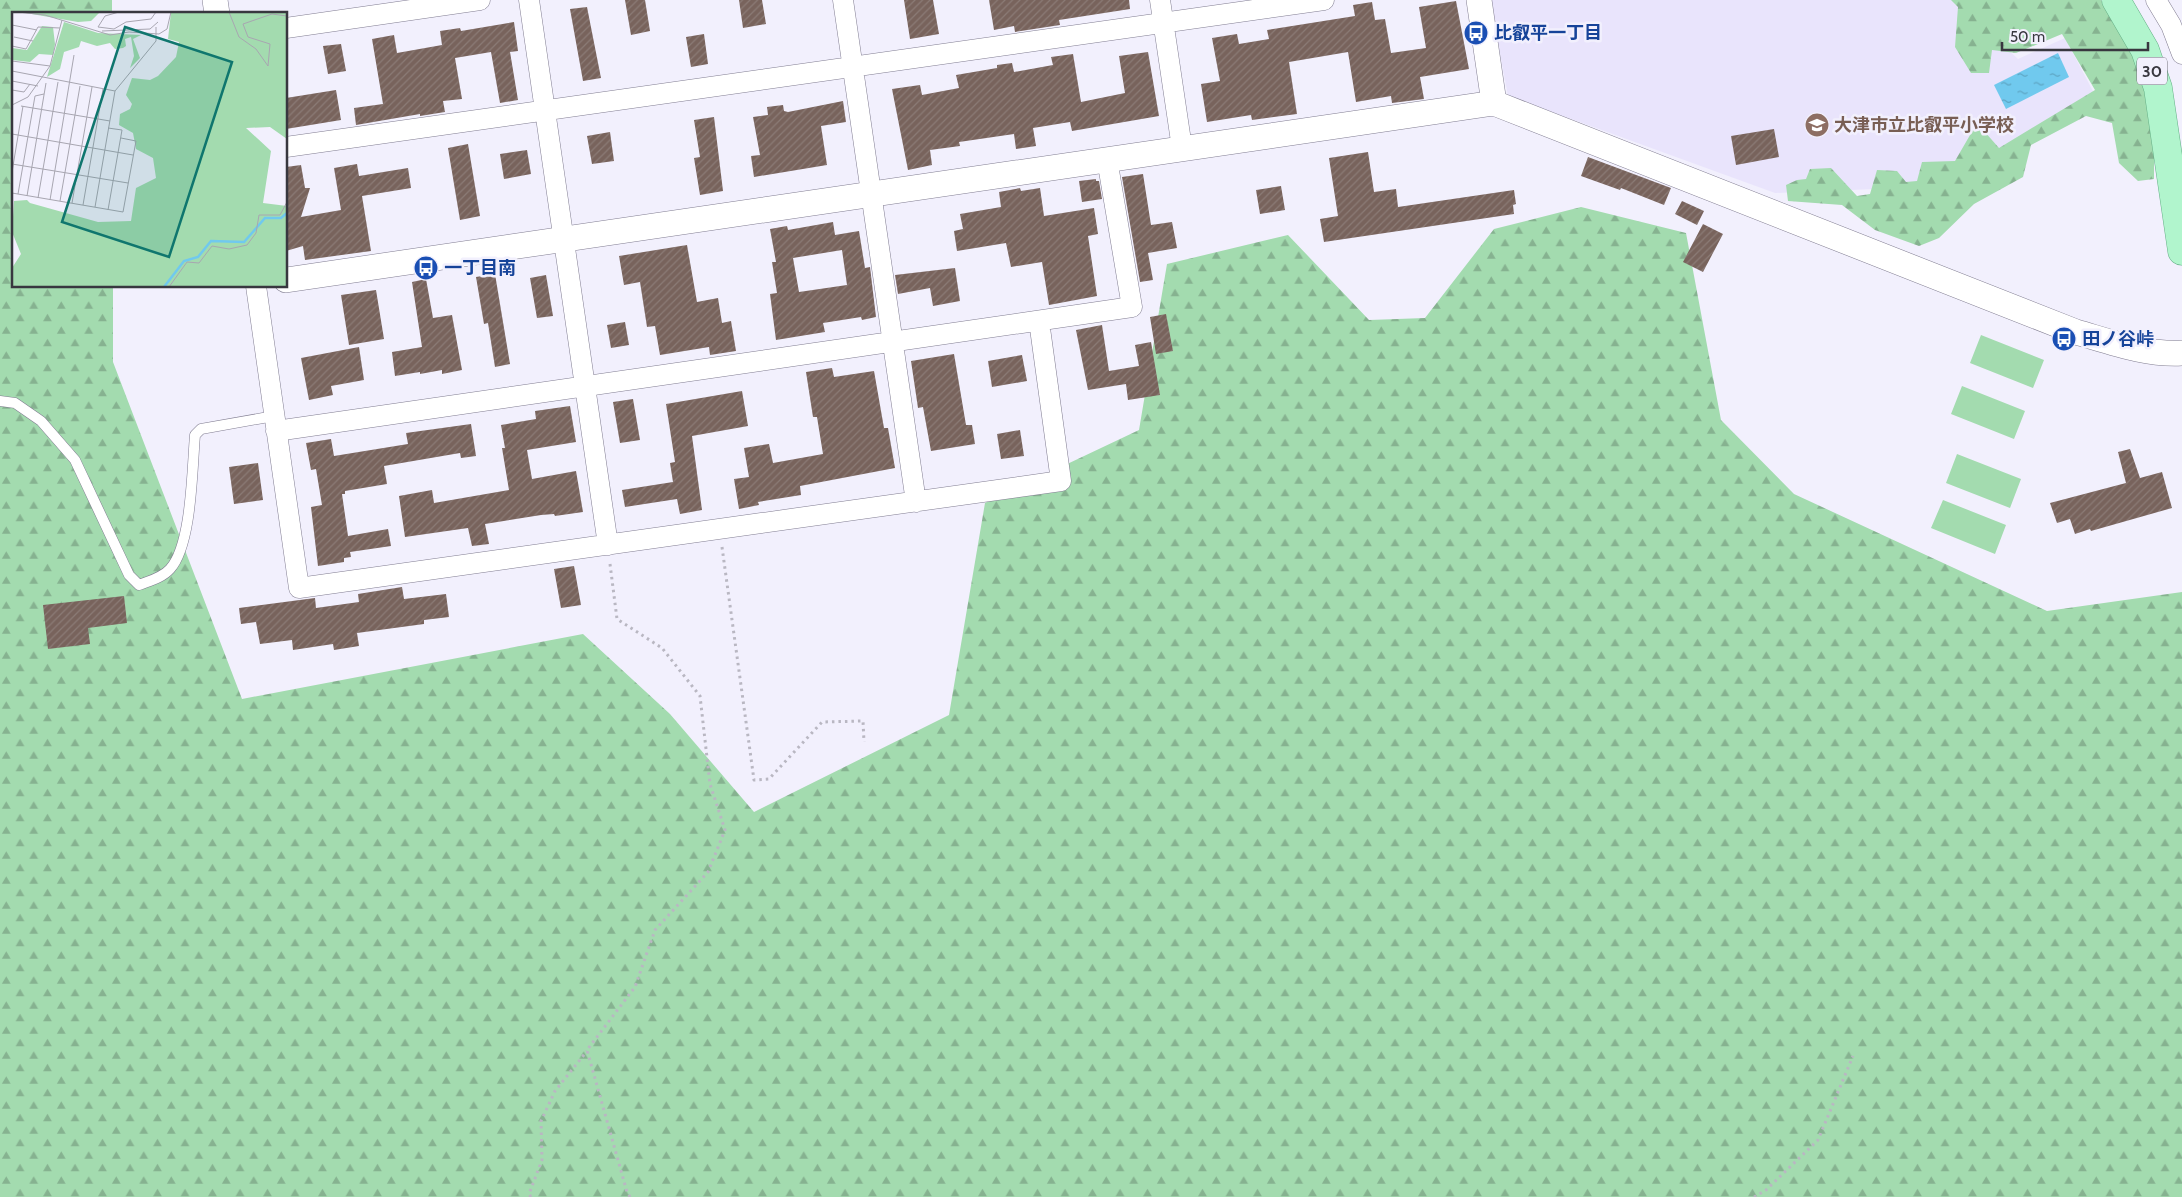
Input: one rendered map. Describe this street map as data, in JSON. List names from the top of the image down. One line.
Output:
{"streets":{"main road":["30"]},"places":{"bus stop":["比叡平一丁目","一丁目南","田ノ谷峠"],"school or university":["大津市立比叡平小学校"]},"scale_bar":"50 m"}
